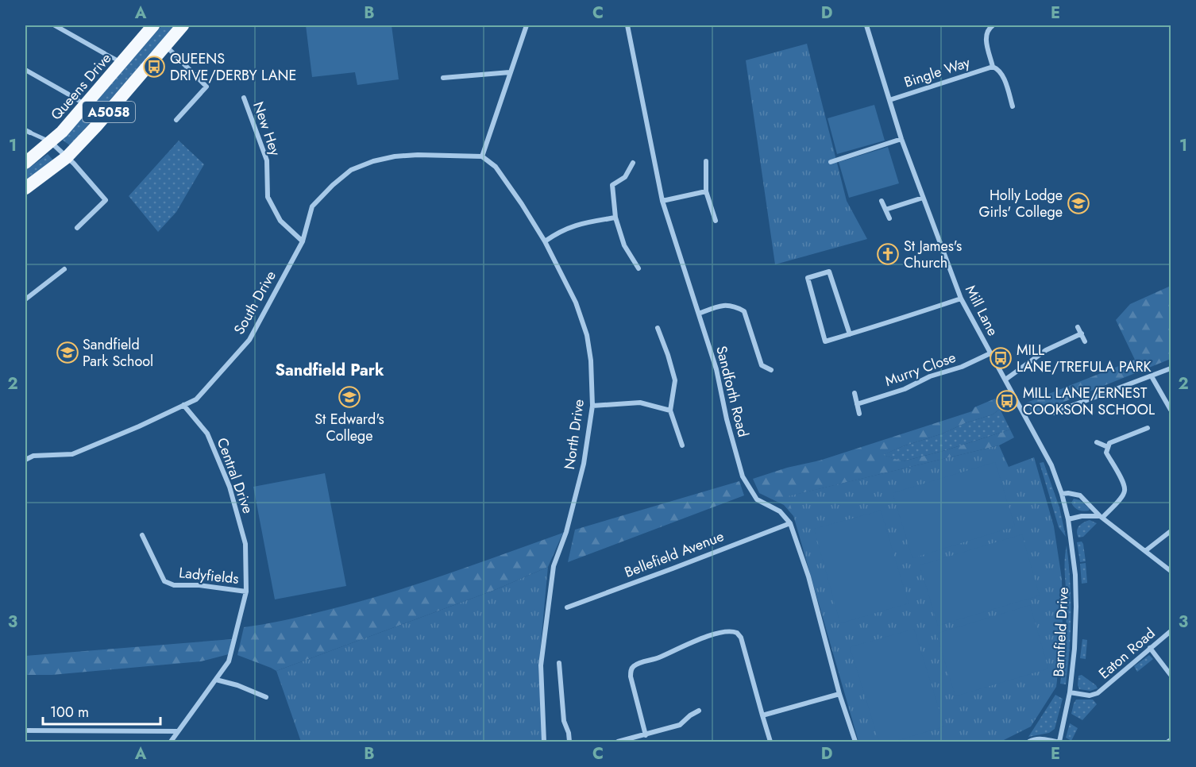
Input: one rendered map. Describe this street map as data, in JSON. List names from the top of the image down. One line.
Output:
{"streets":{"highway":["Queens Drive","A5058"],"street":["Bingle Way","New Hey","South Drive","Mill Lane","Murry Close","Sandforth Road","North Drive","Central Drive","Bellefield Avenue","Ladyfields","Barnfield Drive","Eaton Road"]},"crossings":[["Bingle Way","Mill Lane"],["New Hey","South Drive"],["South Drive","North Drive"],["South Drive","Central Drive"],["Mill Lane","Murry Close"],["Mill Lane","Barnfield Drive"],["Sandforth Road","Bellefield Avenue"],["Central Drive","Ladyfields"],["Barnfield Drive","Eaton Road"]],"districts":["Sandfield Park"],"places":{"bus stop":["QUEENS DRIVE/DERBY LANE","MILL LANE/TREFULA PARK","MILL LANE/ERNEST COOKSON SCHOOL"],"school or university":["Holly Lodge Girls' College","Sandfield Park School","St Edward's College"],"church":["St James's Church"]},"scale_bar":"100 m","grid":{"columns":["A","B","C","D","E"],"rows":["1","2","3"]}}
